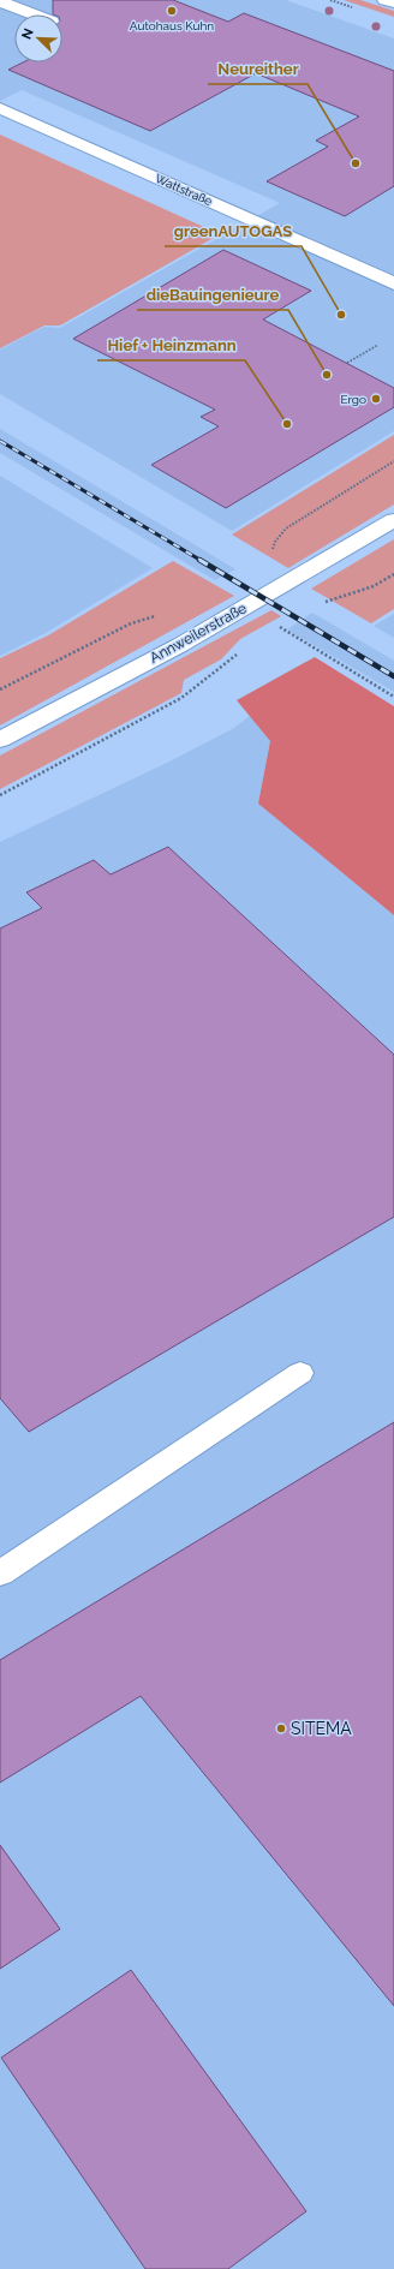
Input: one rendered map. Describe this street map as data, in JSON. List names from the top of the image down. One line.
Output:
{"streets":{"street":["Wattstraße","Annweilerstraße"]},"places":["Autohaus Kuhn","Neureither","greenAUTOGAS","dieBauingenieure","Ergo","Hief + Heinzmann","SITEMA"],"north":"top left"}
